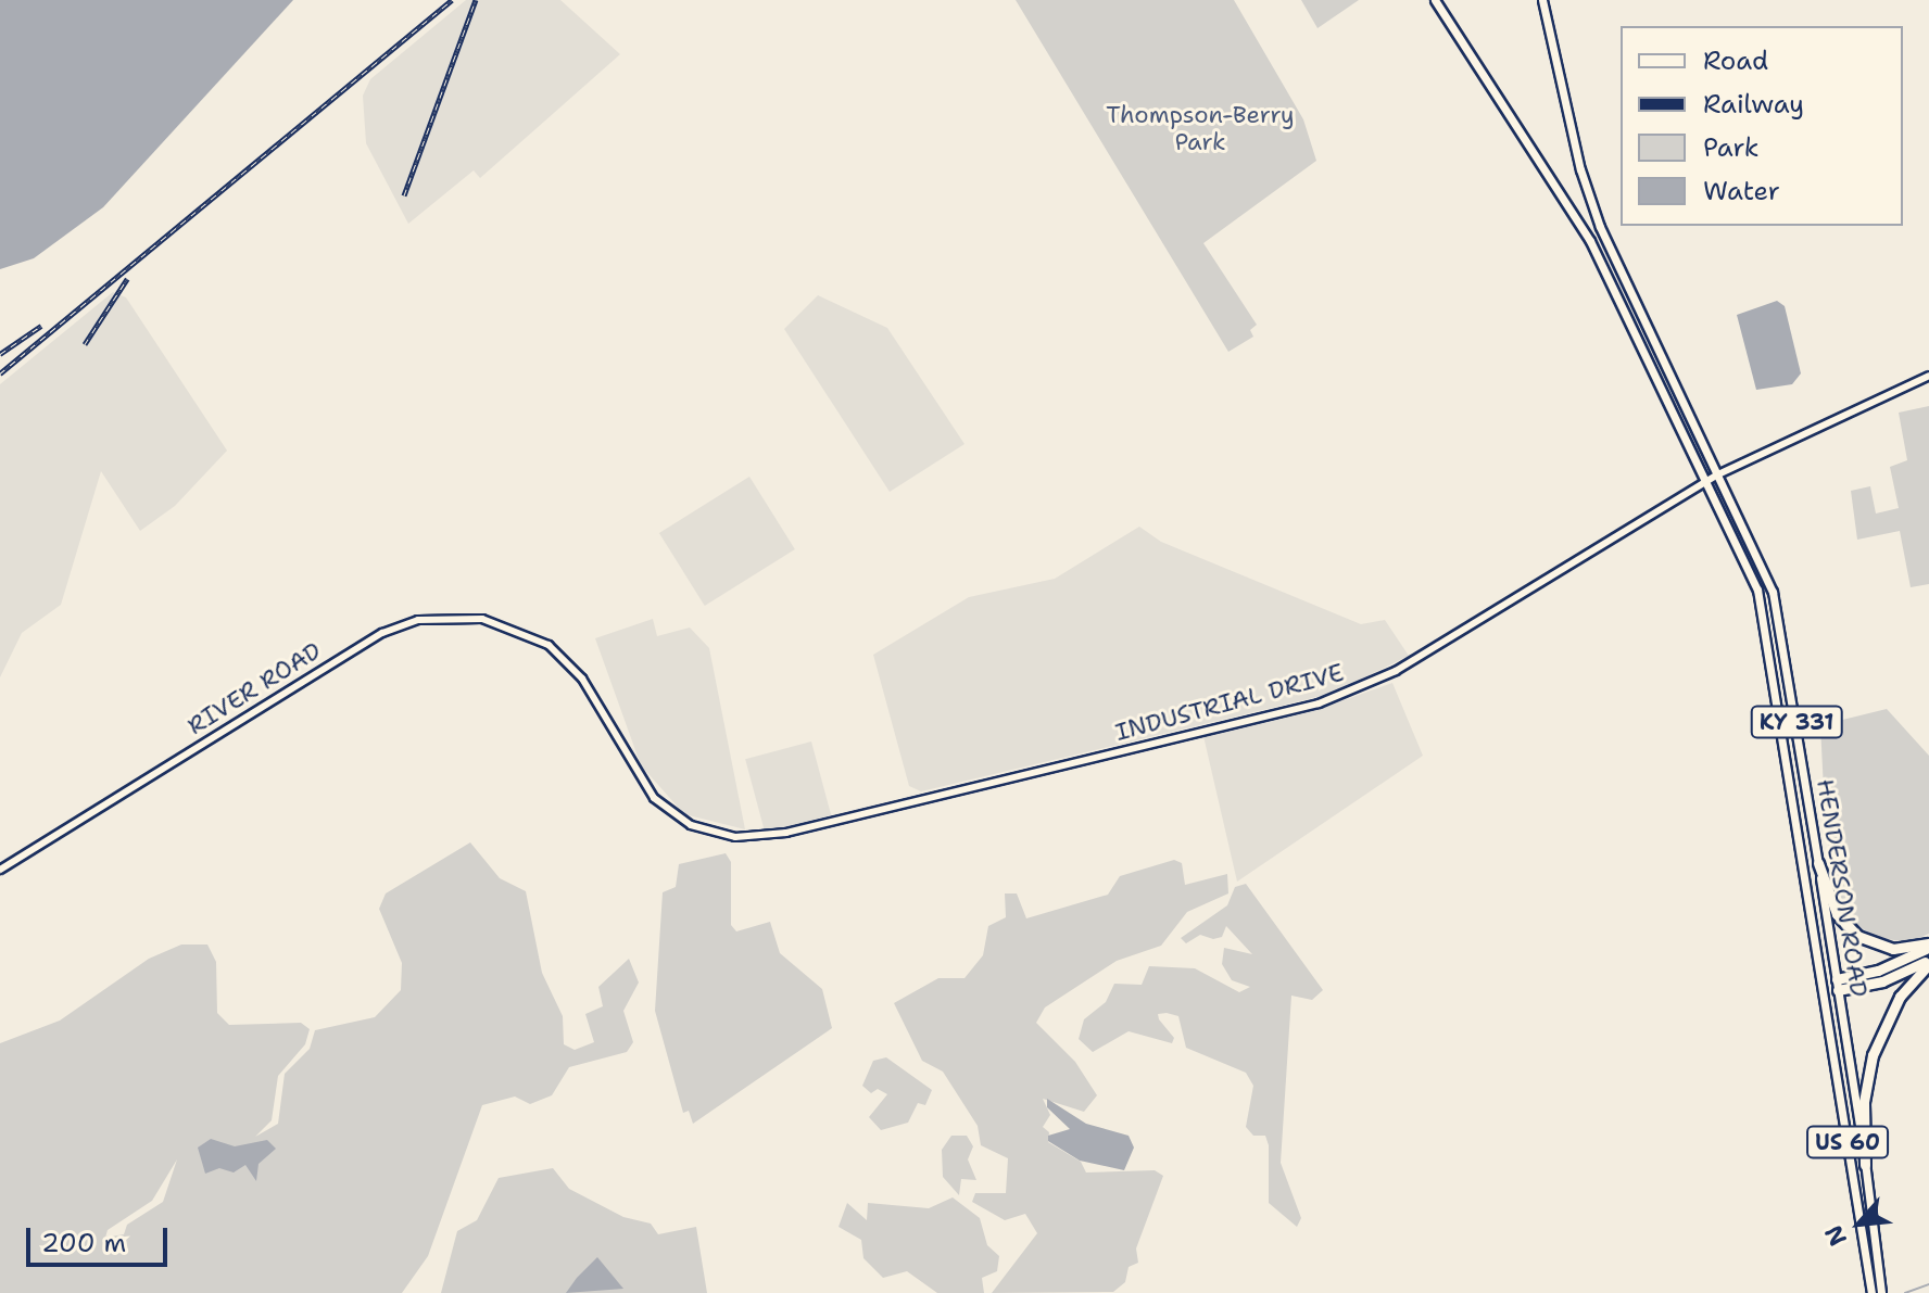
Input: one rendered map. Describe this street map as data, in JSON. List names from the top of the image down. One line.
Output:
{"streets":{"highway":["US 60"],"main road":["KY 331","HENDERSON ROAD"],"street":["RIVER ROAD","INDUSTRIAL DRIVE"]},"crossings":[["RIVER ROAD","INDUSTRIAL DRIVE"],["INDUSTRIAL DRIVE","HENDERSON ROAD"],["HENDERSON ROAD","US 60"]],"parks":["Thompson-Berry Park"],"legend":["Road","Railway","Park","Water"],"scale_bar":"200 m","north":"bottom left"}
